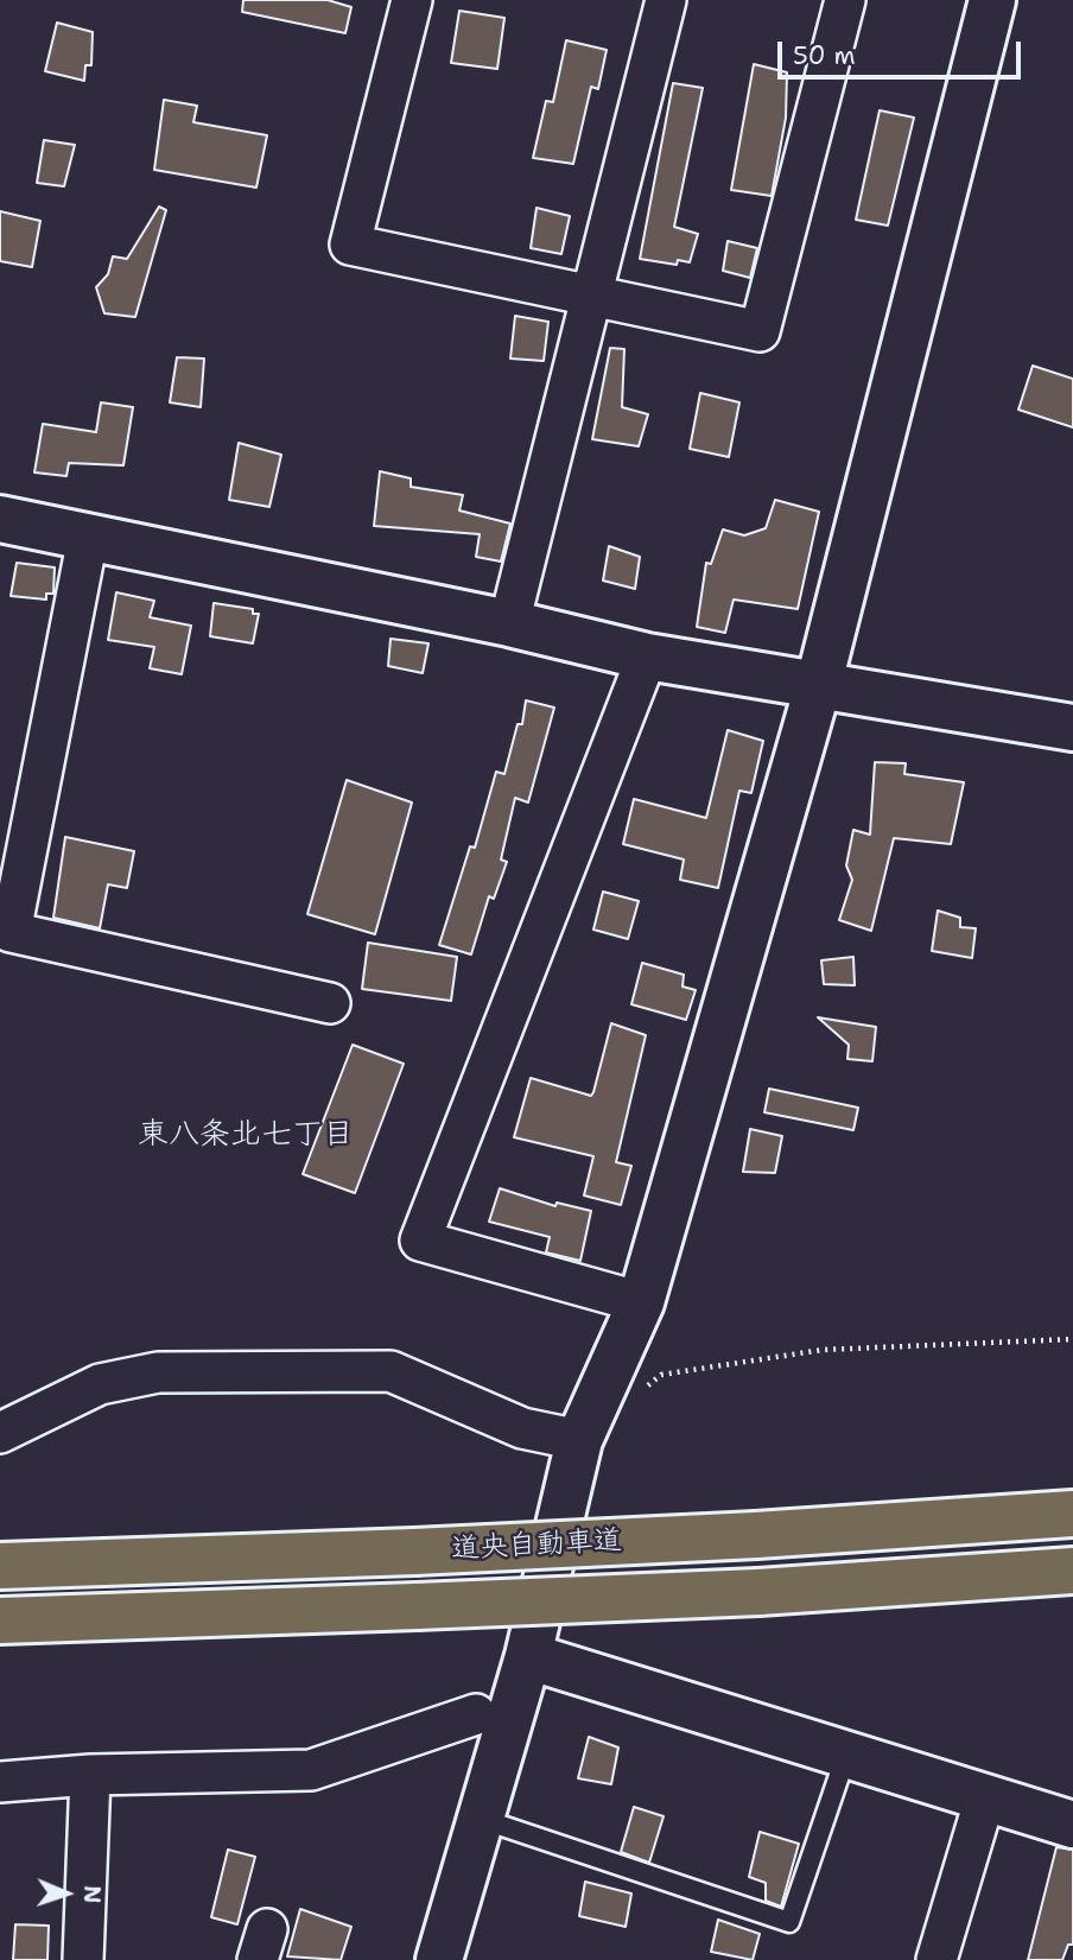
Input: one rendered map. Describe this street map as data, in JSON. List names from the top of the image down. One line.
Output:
{"streets":{"highway":["道央自動車道"]},"districts":["東八条北七丁目"],"scale_bar":"50 m","north":"right"}
